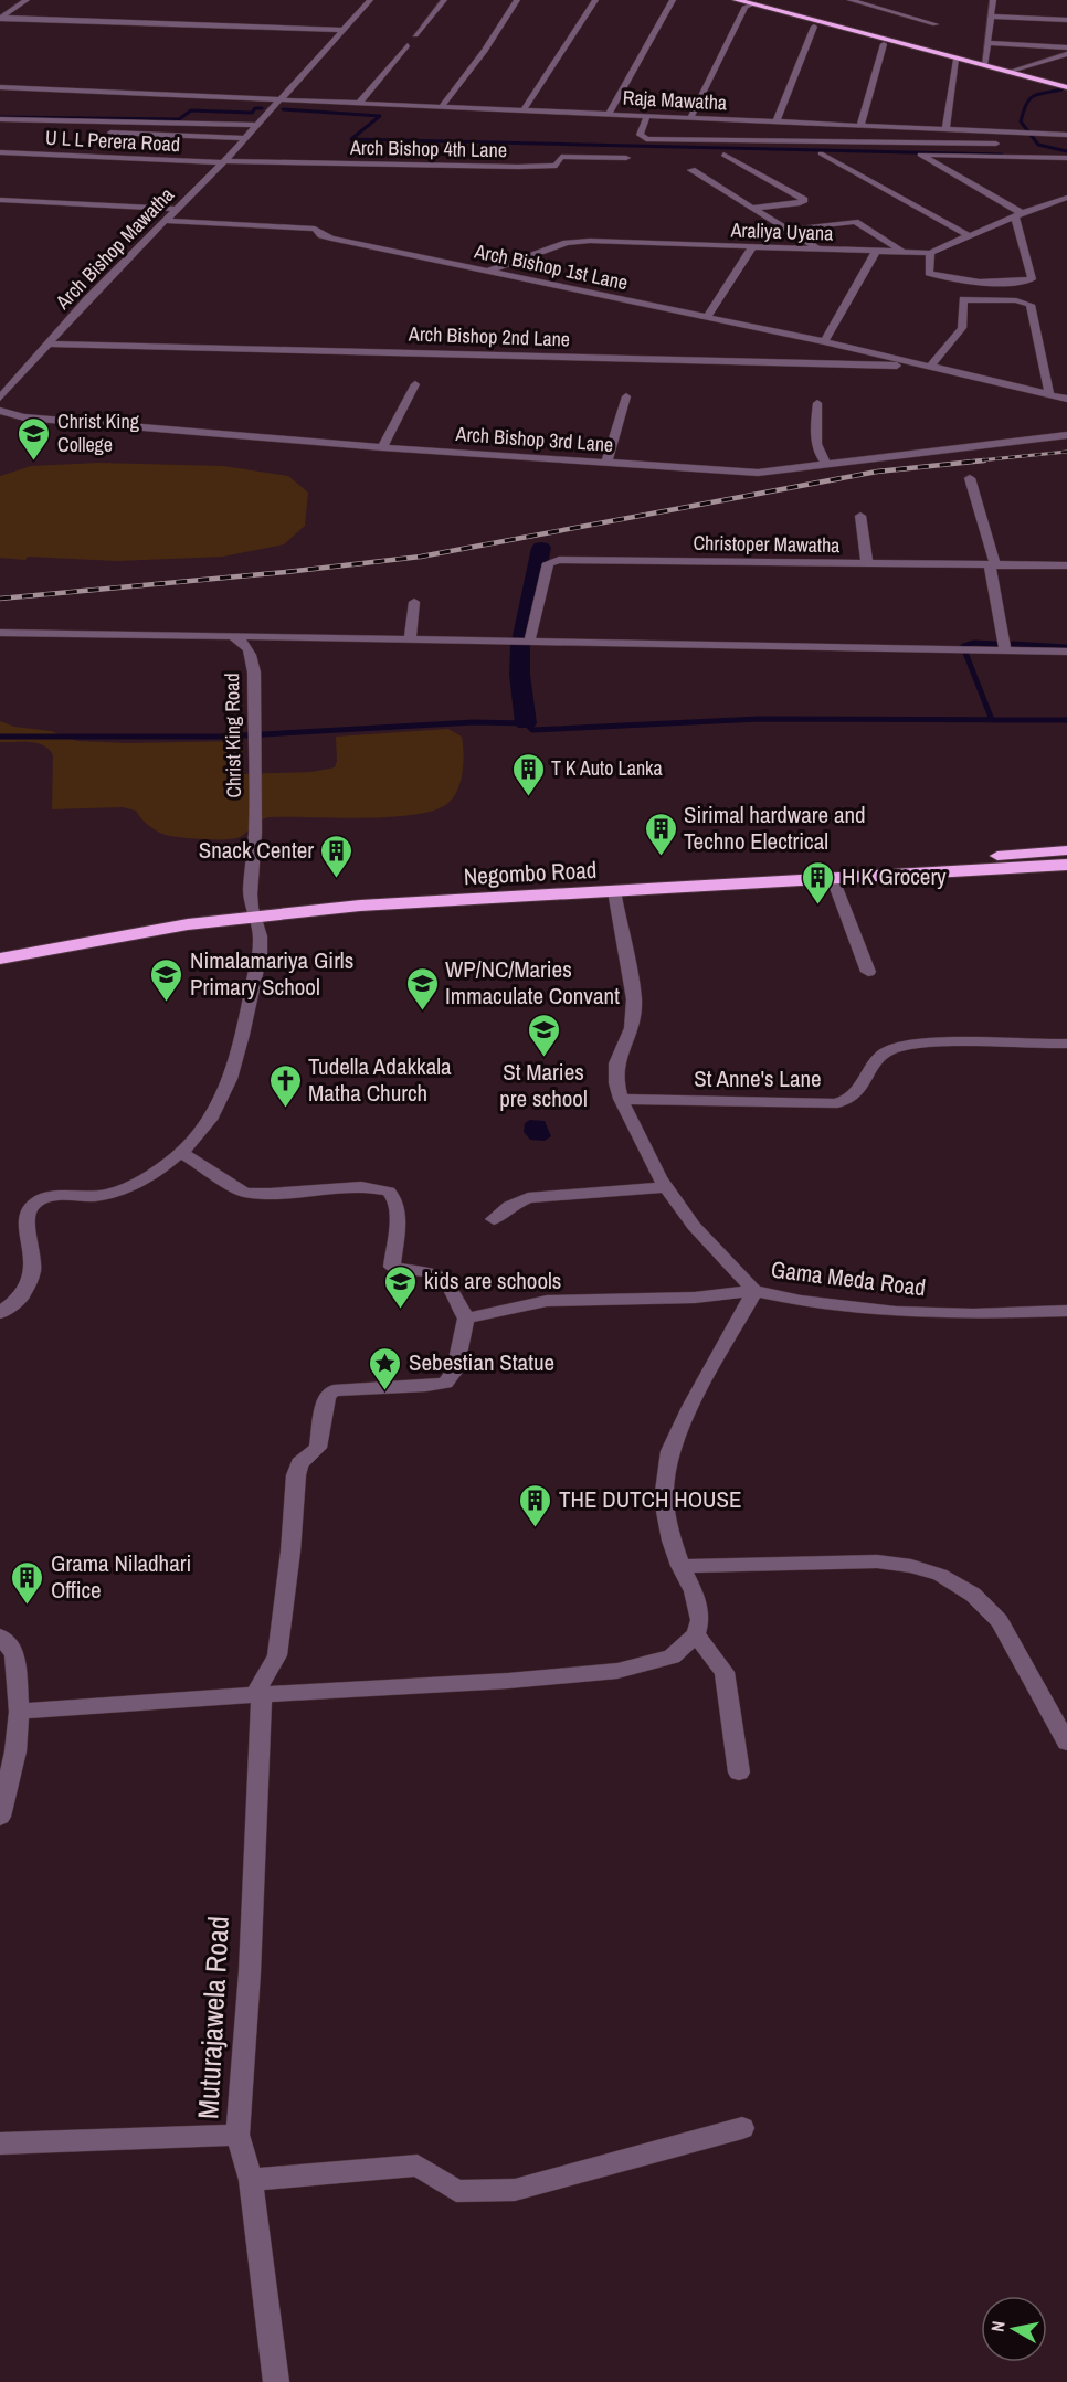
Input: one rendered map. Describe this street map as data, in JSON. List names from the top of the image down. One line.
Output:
{"streets":{"highway":["Negombo Road"],"street":["Raja Mawatha","U L L Perera Road","Arch Bishop 4th Lane","Araliya Uyana","Arch Bishop Mawatha","Arch Bishop 1st Lane","Arch Bishop 2nd Lane","Arch Bishop 3rd Lane","Christoper Mawatha","Christ King Road","St Anne's Lane","Gama Meda Road","Muturajawela Road"]},"crossings":[["Raja Mawatha","Arch Bishop Mawatha"],["U L L Perera Road","Arch Bishop 4th Lane"],["U L L Perera Road","Arch Bishop Mawatha"],["Arch Bishop 4th Lane","Arch Bishop Mawatha"],["Araliya Uyana","Arch Bishop 1st Lane"],["Arch Bishop Mawatha","Arch Bishop 1st Lane"],["Arch Bishop Mawatha","Arch Bishop 2nd Lane"],["Arch Bishop 1st Lane","Arch Bishop 2nd Lane"],["Christ King Road","Negombo Road"],["Negombo Road","Gama Meda Road"],["St Anne's Lane","Gama Meda Road"]],"places":{"school or university":["Christ King College","Nimalamariya Girls Primary School","WP/NC/Maries Immaculate Convant","St Maries pre school","kids are schools"],"building":["T K Auto Lanka","Sirimal hardware and Techno Electrical","Snack Center","H K Grocery","THE DUTCH HOUSE","Grama Niladhari Office"],"church":["Tudella Adakkala Matha Church"],"place":["Sebestian Statue"]},"north":"left"}
